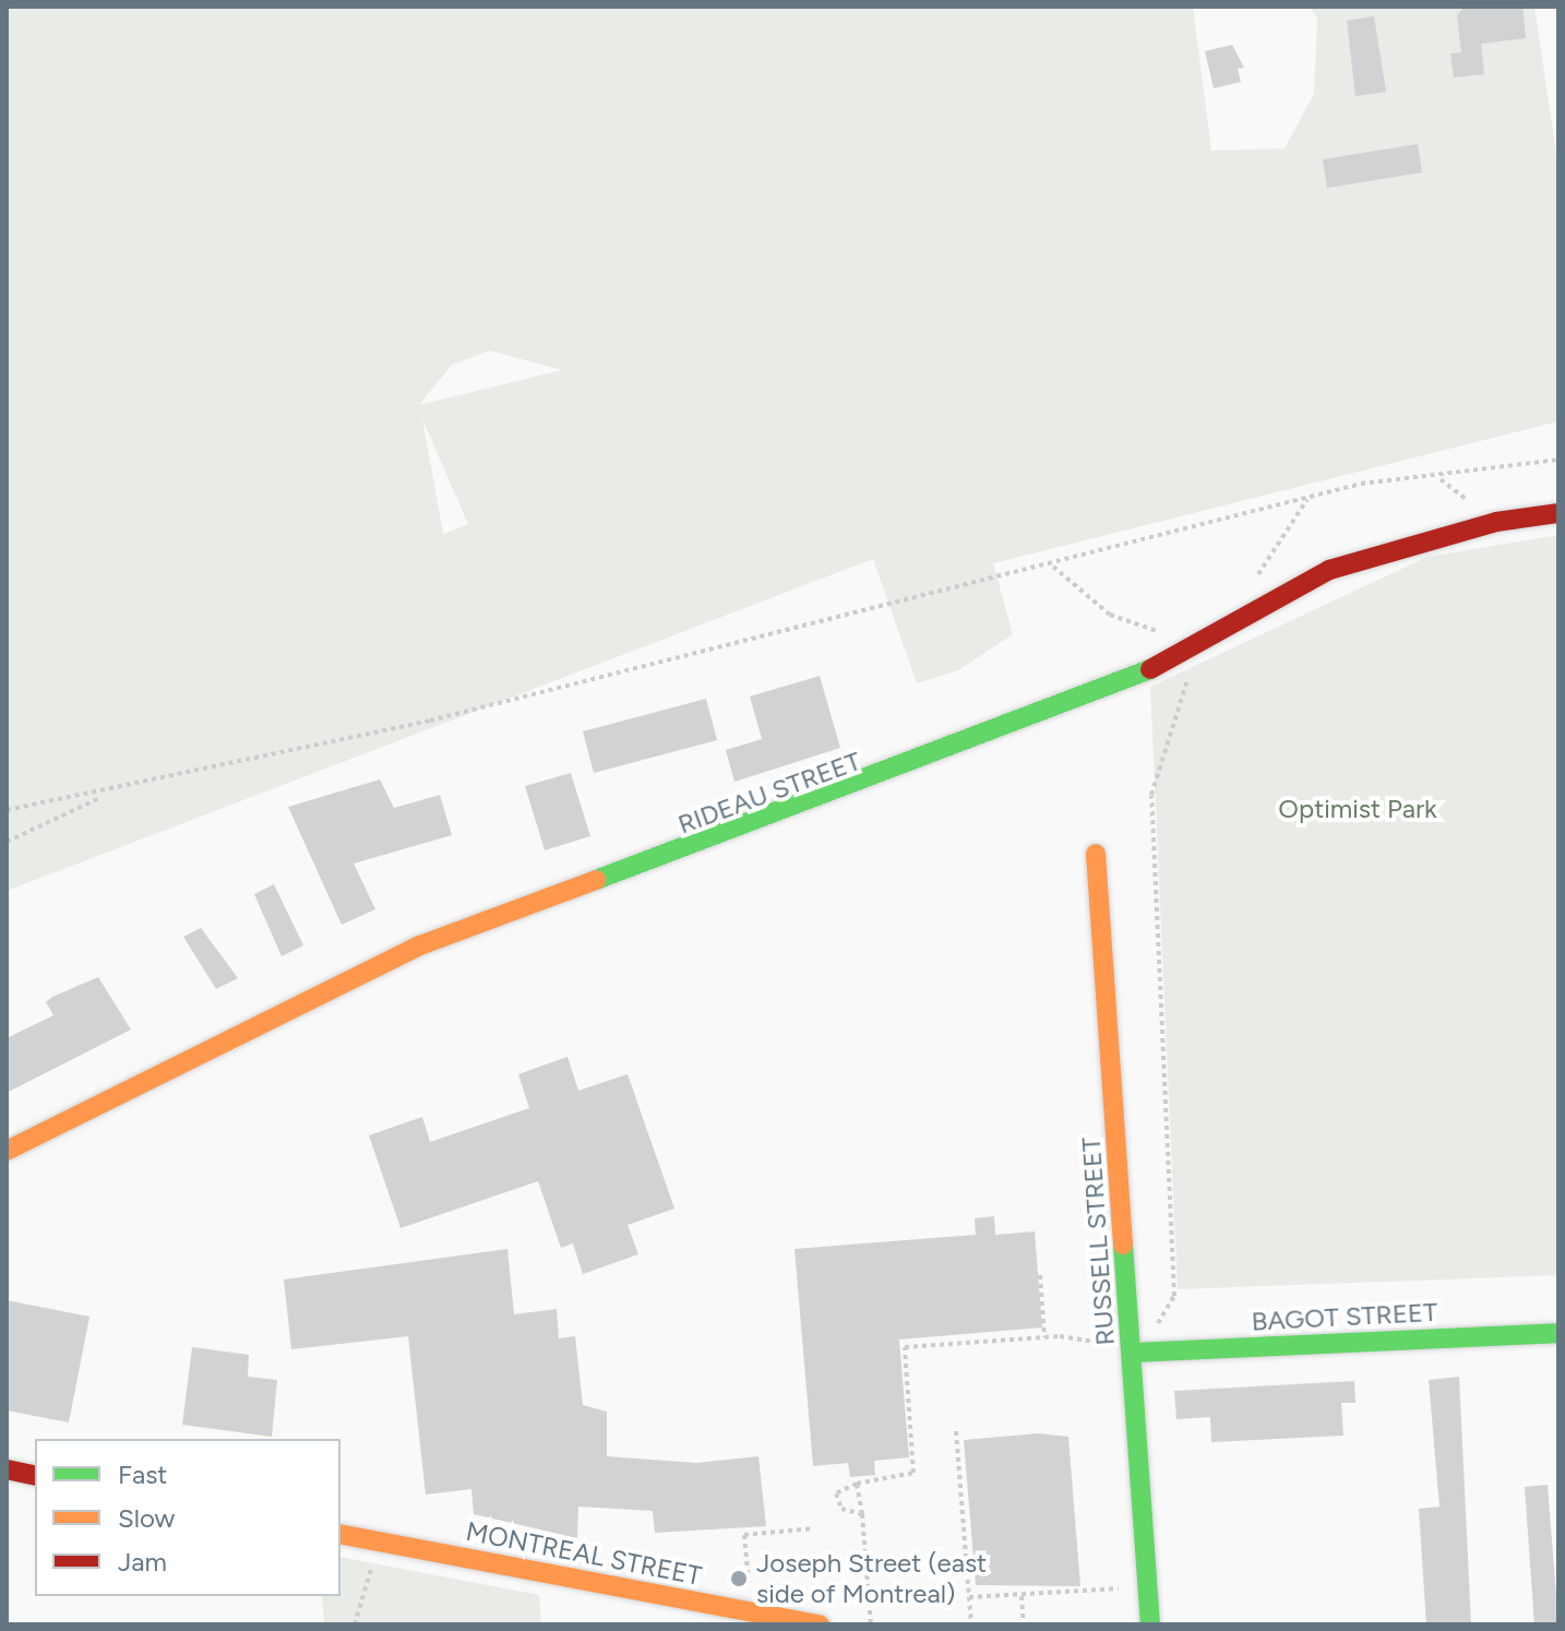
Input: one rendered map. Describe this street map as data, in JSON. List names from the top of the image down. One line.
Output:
{"streets":{"street":["RIDEAU STREET","RUSSELL STREET","BAGOT STREET","MONTREAL STREET"]},"crossings":[["RUSSELL STREET","BAGOT STREET"]],"parks":["Optimist Park"],"places":["Joseph Street (east side of Montreal)"],"legend":["Fast","Slow","Jam"]}
